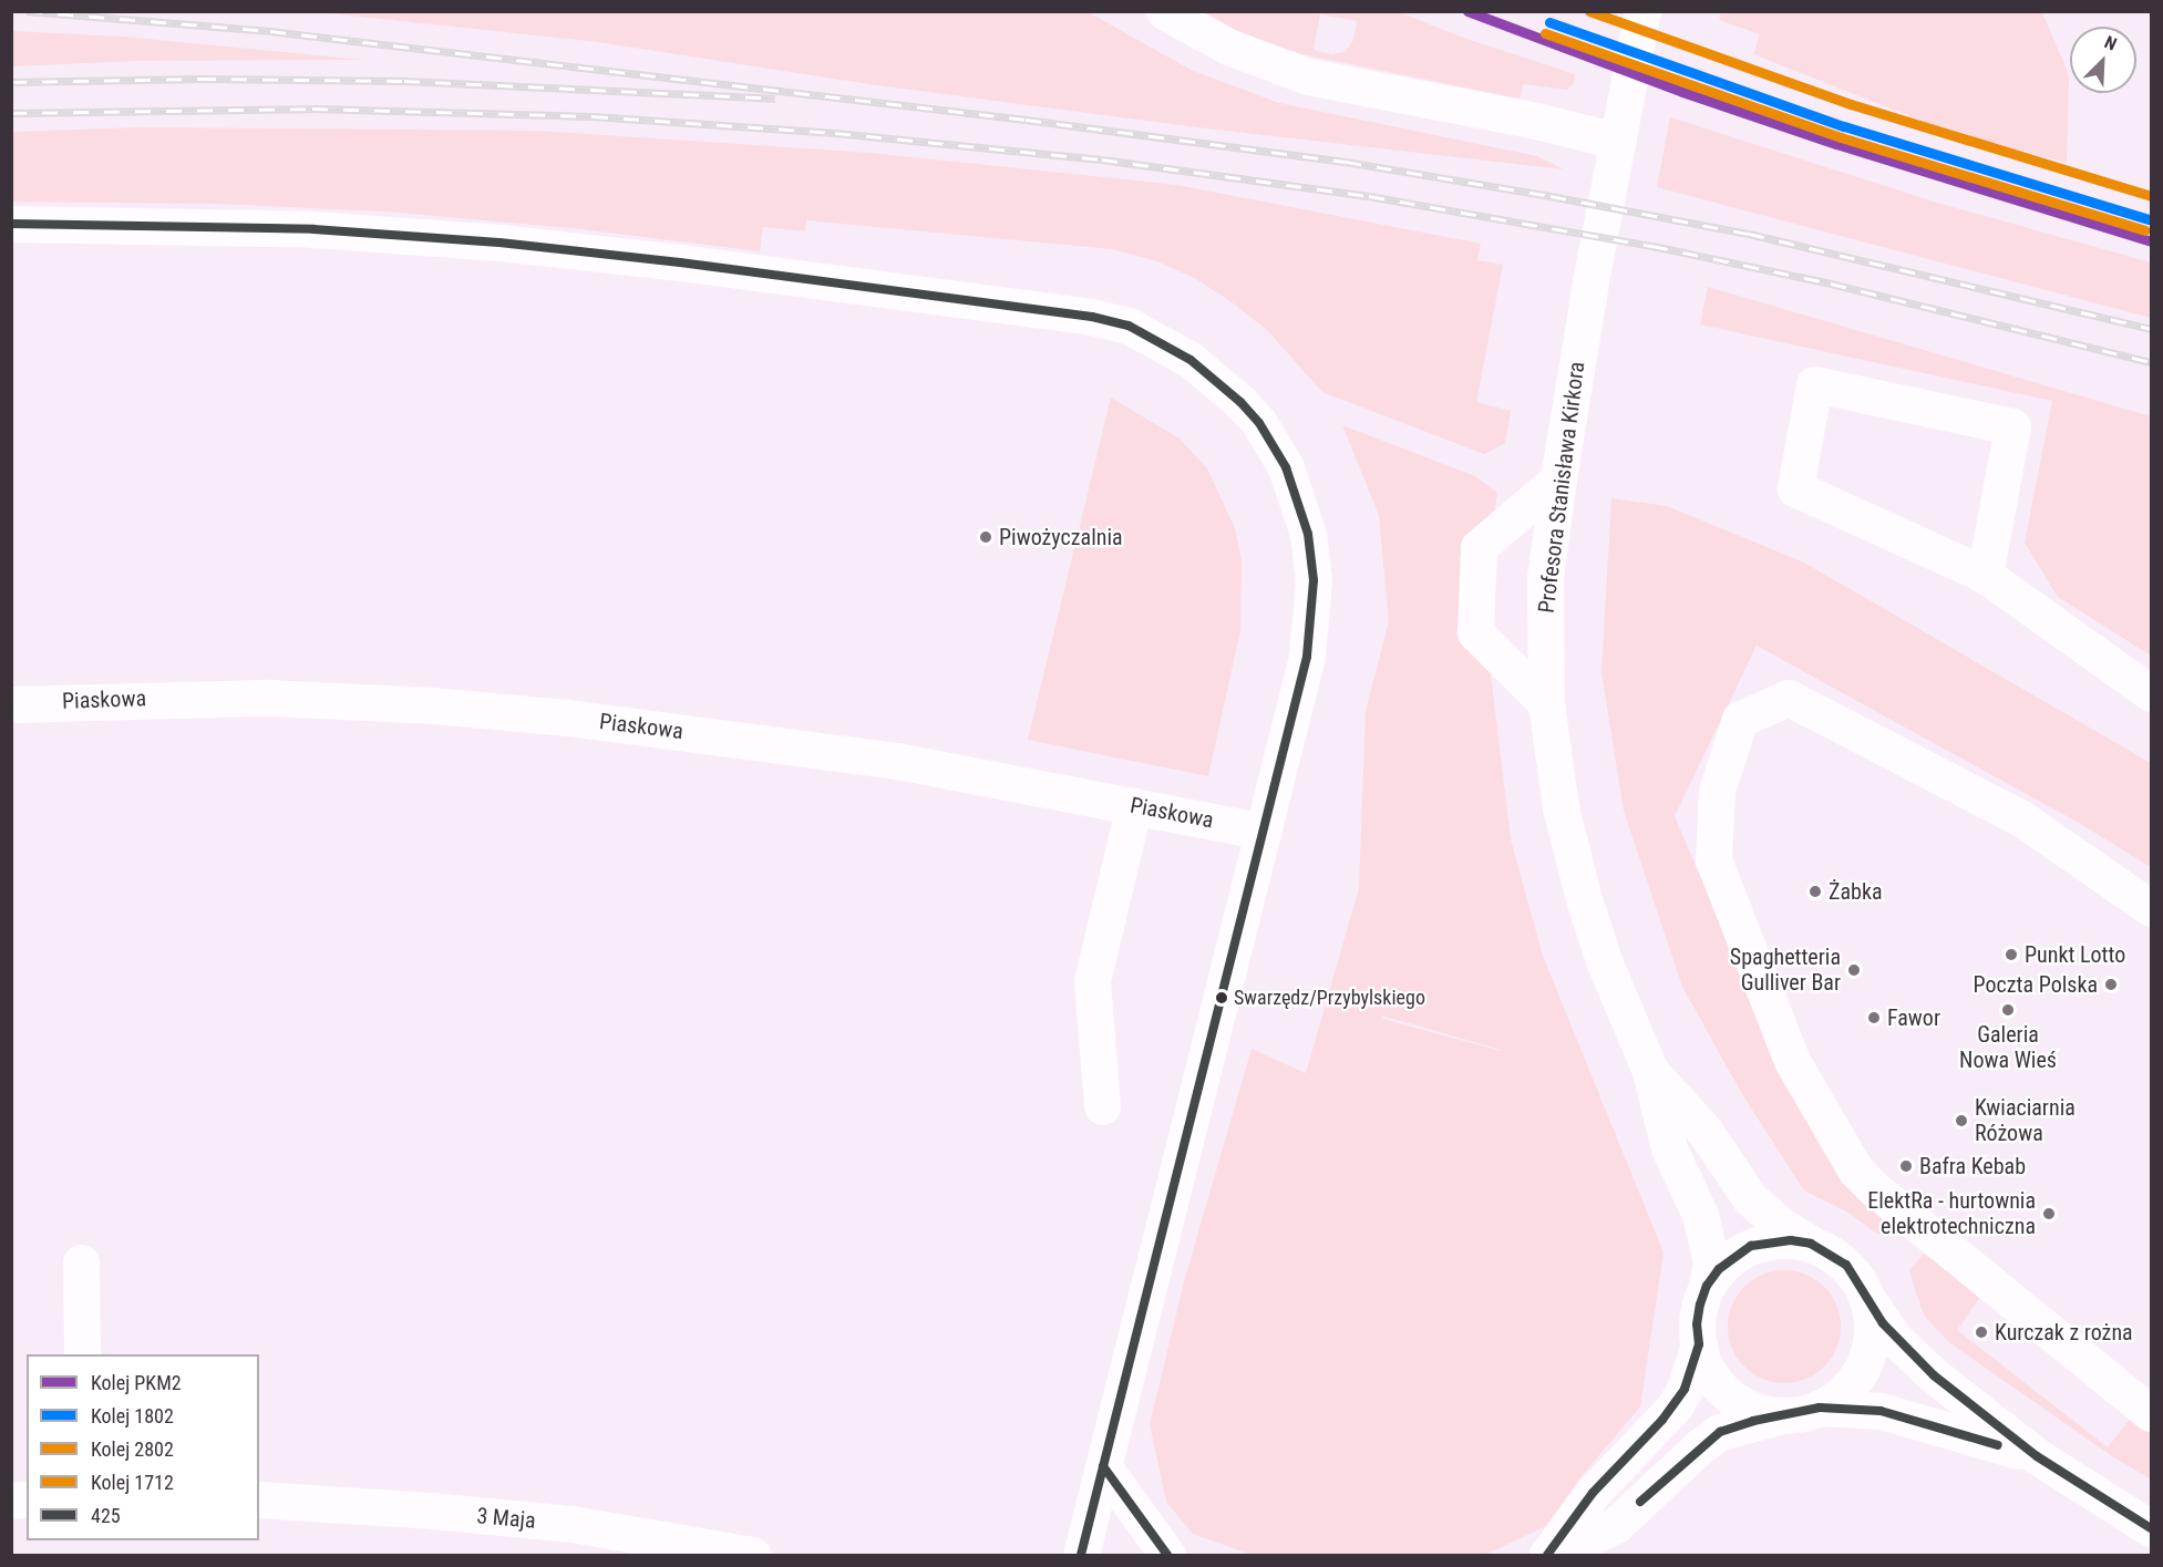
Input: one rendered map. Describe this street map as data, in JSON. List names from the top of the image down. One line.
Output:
{"streets":{"street":["Profesora Stanisława Kirkora","Piaskowa","3 Maja"]},"places":["Piwożyczalnia","Żabka","Punkt Lotto","Spaghetteria Gulliver Bar","Poczta Polska","Swarzędz/Przybylskiego","Galeria Nowa Wieś","Fawor","Kwiaciarnia Różowa","Bafra Kebab","ElektRa - hurtownia elektrotechniczna","Kurczak z rożna"],"lines":["rail line PKM2","rail line 2802","rail line 1802","rail line 1712","transit line 425"],"legend":["Kolej PKM2","Kolej 1802","Kolej 2802","Kolej 1712","425"],"north":"top right"}
